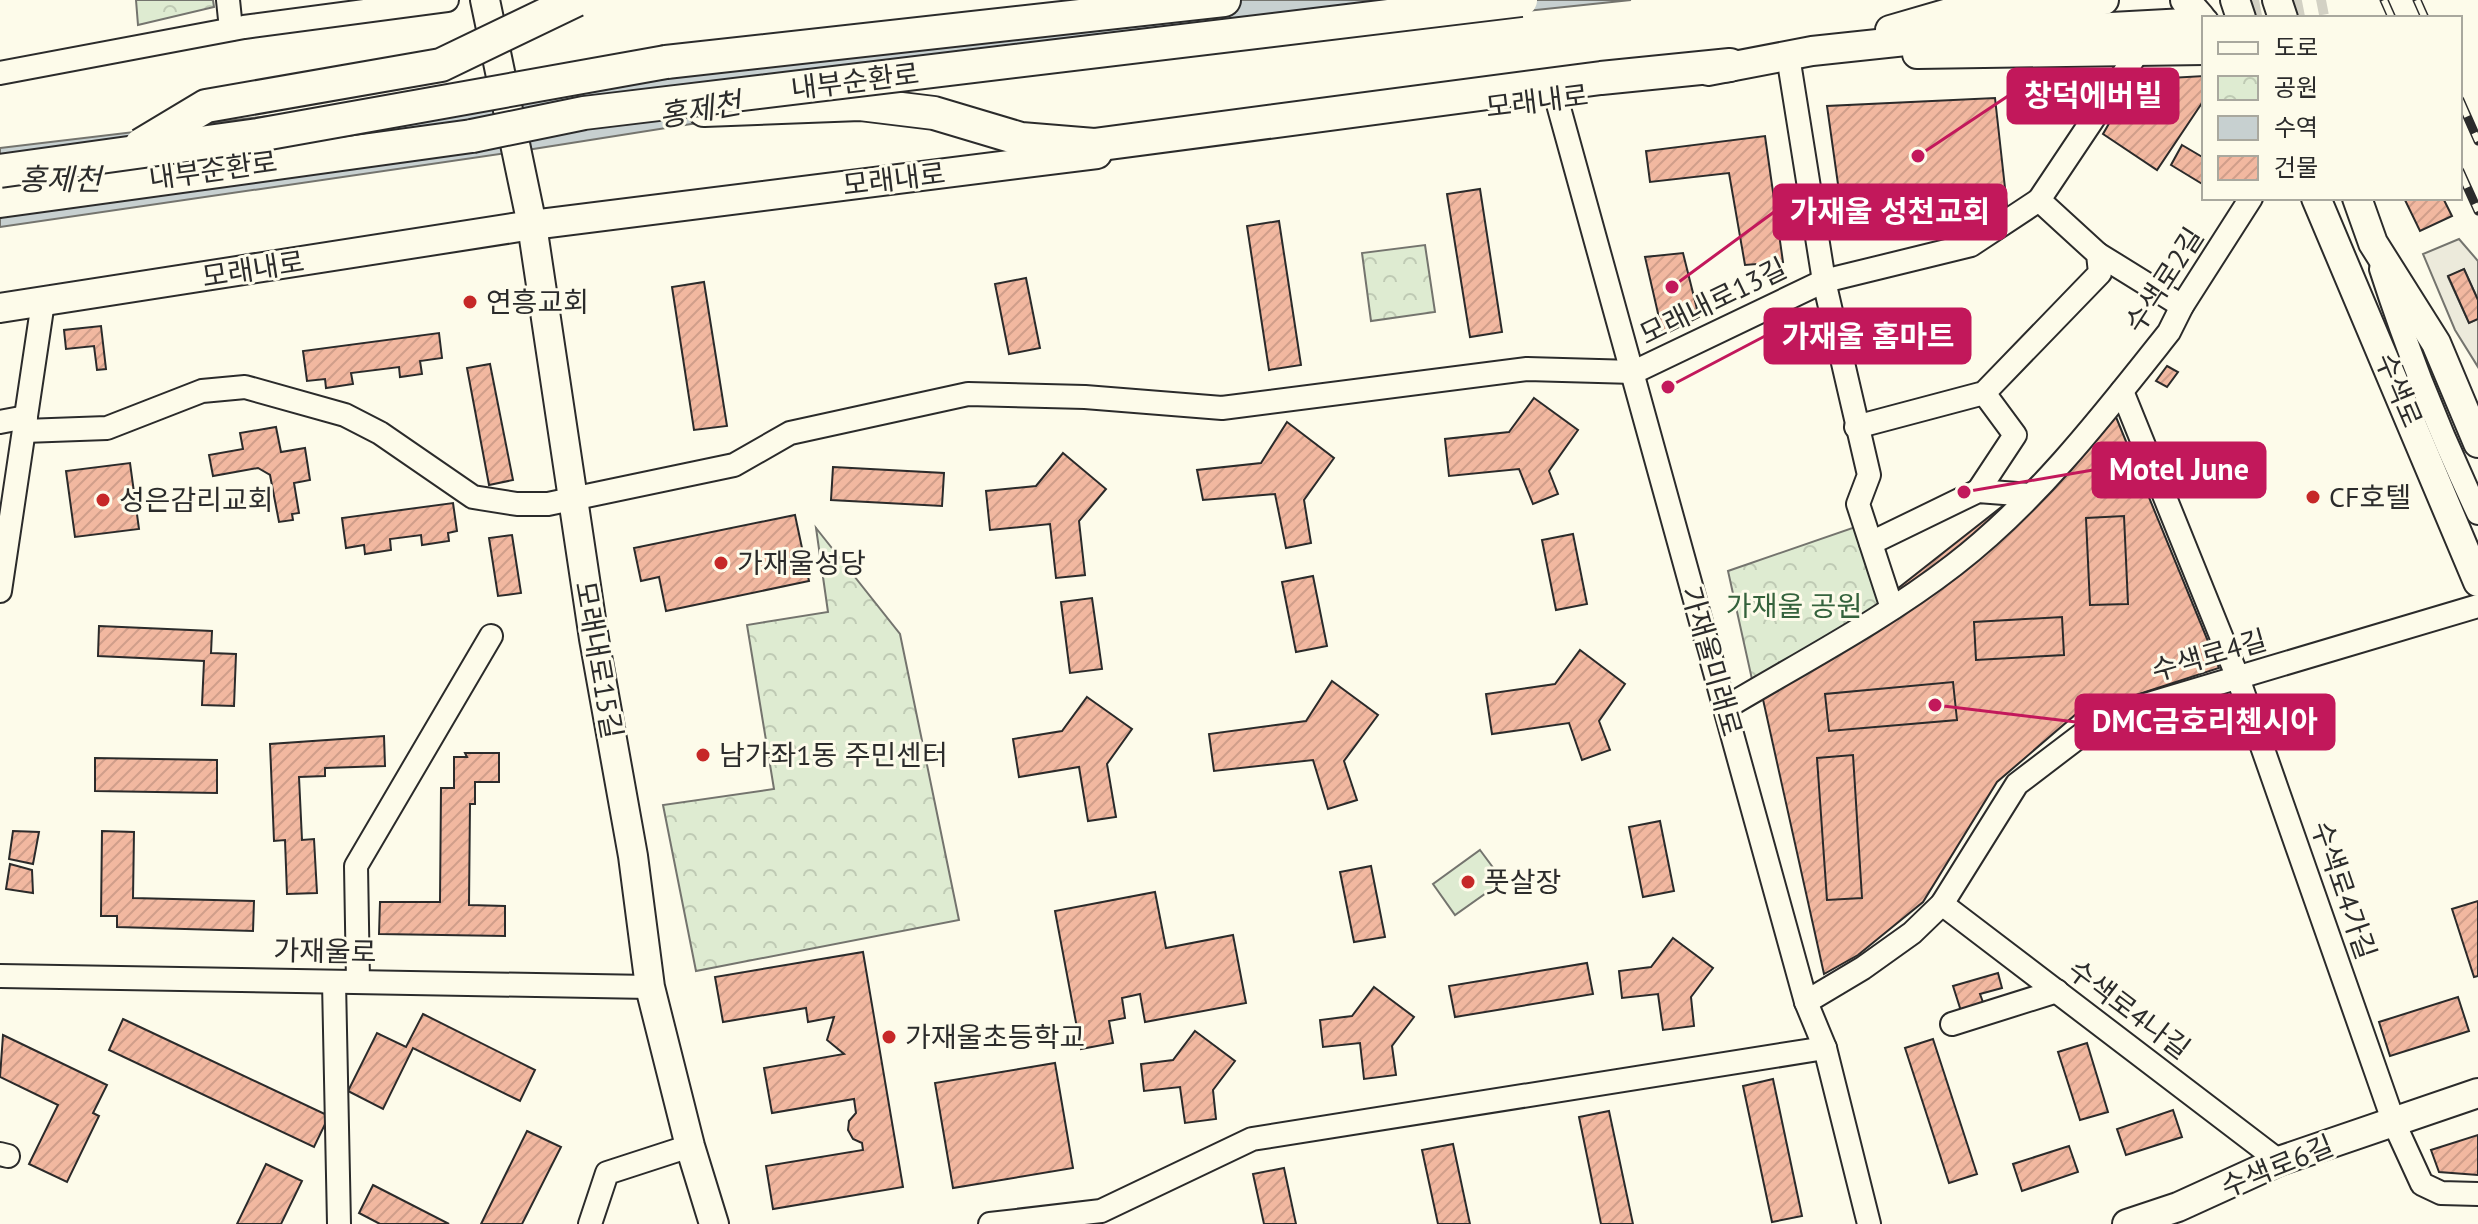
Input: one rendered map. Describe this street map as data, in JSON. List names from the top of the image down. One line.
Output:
{"streets":{"highway":["내부순환로"],"main road":["모래내로","수색로","모래내로15길","수색로6길"],"street":["수색로2길","모래내로13길","수색로4길","가재울미래로","수색로4가길","가재울로","수색로4나길"]},"crossings":[["모래내로","모래내로15길"],["모래내로","가재울미래로"],["수색로2길","가재울미래로"],["모래내로13길","가재울미래로"],["수색로4길","가재울미래로"],["수색로4길","수색로4가길"],["수색로4길","수색로4나길"],["모래내로15길","가재울로"],["수색로4가길","수색로6길"],["수색로4나길","수색로6길"]],"water":["홍제천"],"parks":["가재울 공원"],"places":["창덕에버빌","가재울 성천교회","연흥교회","가재울 홈마트","Motel June","CF호텔","성은감리교회","가재울성당","DMC금호리첸시아","남가좌1동 주민센터","풋살장","가재울초등학교"],"legend":["도로","공원","수역","건물"]}
